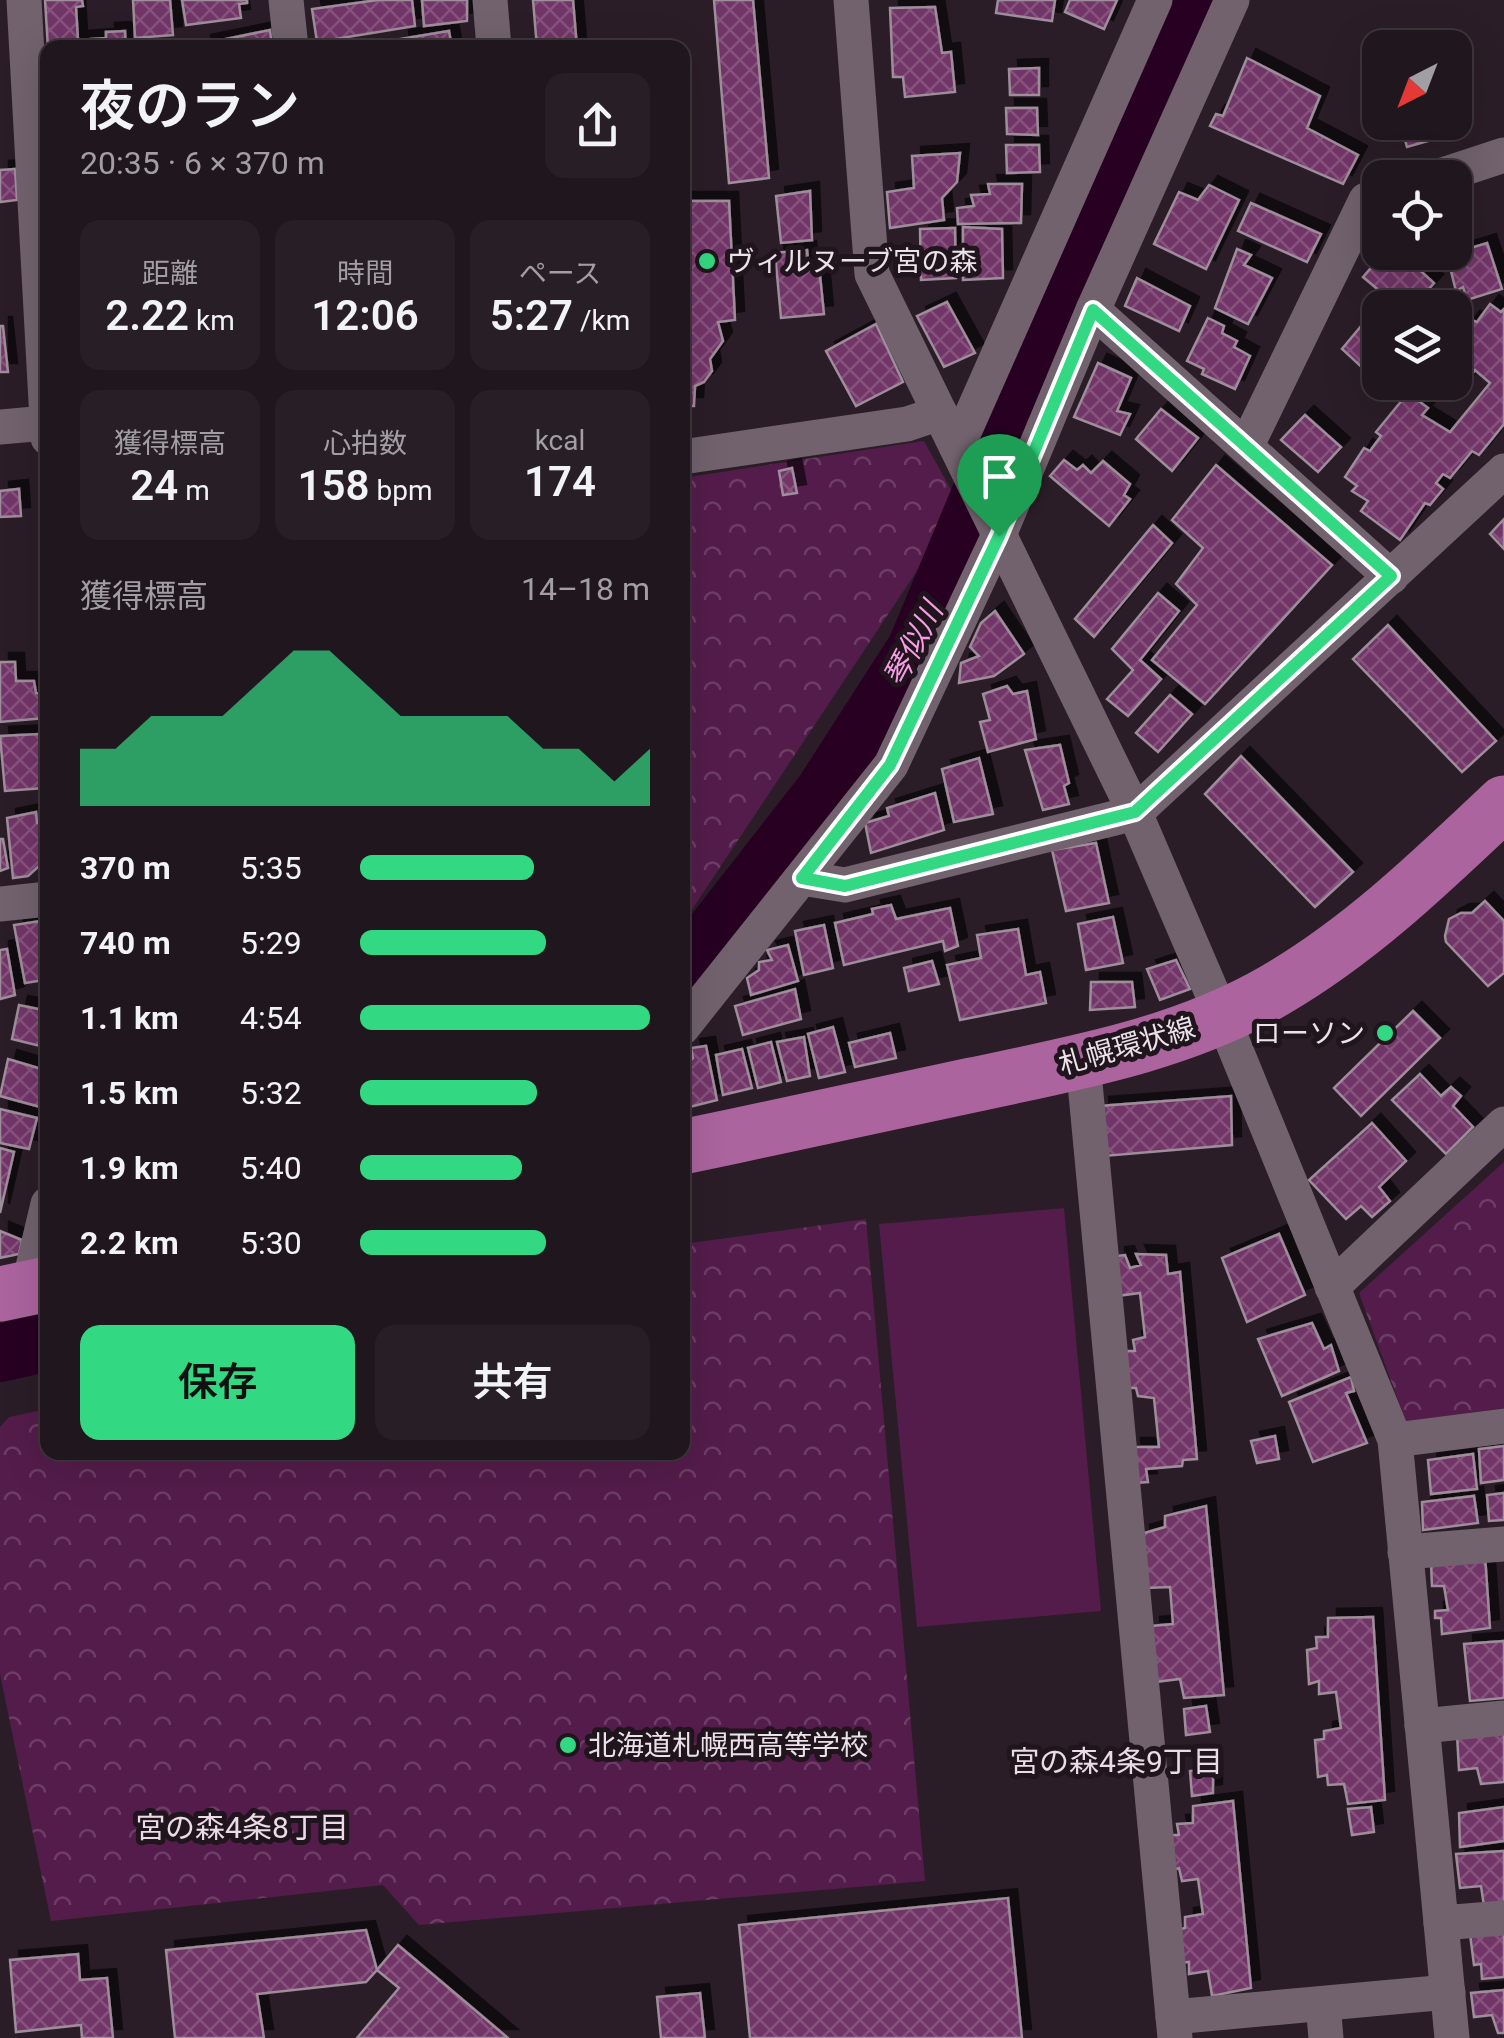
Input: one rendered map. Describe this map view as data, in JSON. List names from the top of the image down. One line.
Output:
{"streets":{"main road":["札幌環状線"]},"districts":["宮の森4条9丁目","宮の森4条8丁目"],"water":["琴似川"],"places":["ヴィルヌーブ宮の森","ローソン","北海道札幌西高等学校"],"north":"bottom left","page":{"heading":["夜のラン","20:35 · 6 × 370 m"],"stats":[["距離","2.22 km"],["時間","12:06"],["ペース","5:27 /km"],["獲得標高","24 m"],["心拍数","158 bpm"],["kcal","174"]],"chart":["獲得標高","14–18 m"],"list":[{"name":"370 m","note":"5:35"},{"name":"740 m","note":"5:29"},{"name":"1.1 km","note":"4:54"},{"name":"1.5 km","note":"5:32"},{"name":"1.9 km","note":"5:40"},{"name":"2.2 km","note":"5:30"}],"buttons":["保存","共有"]}}
